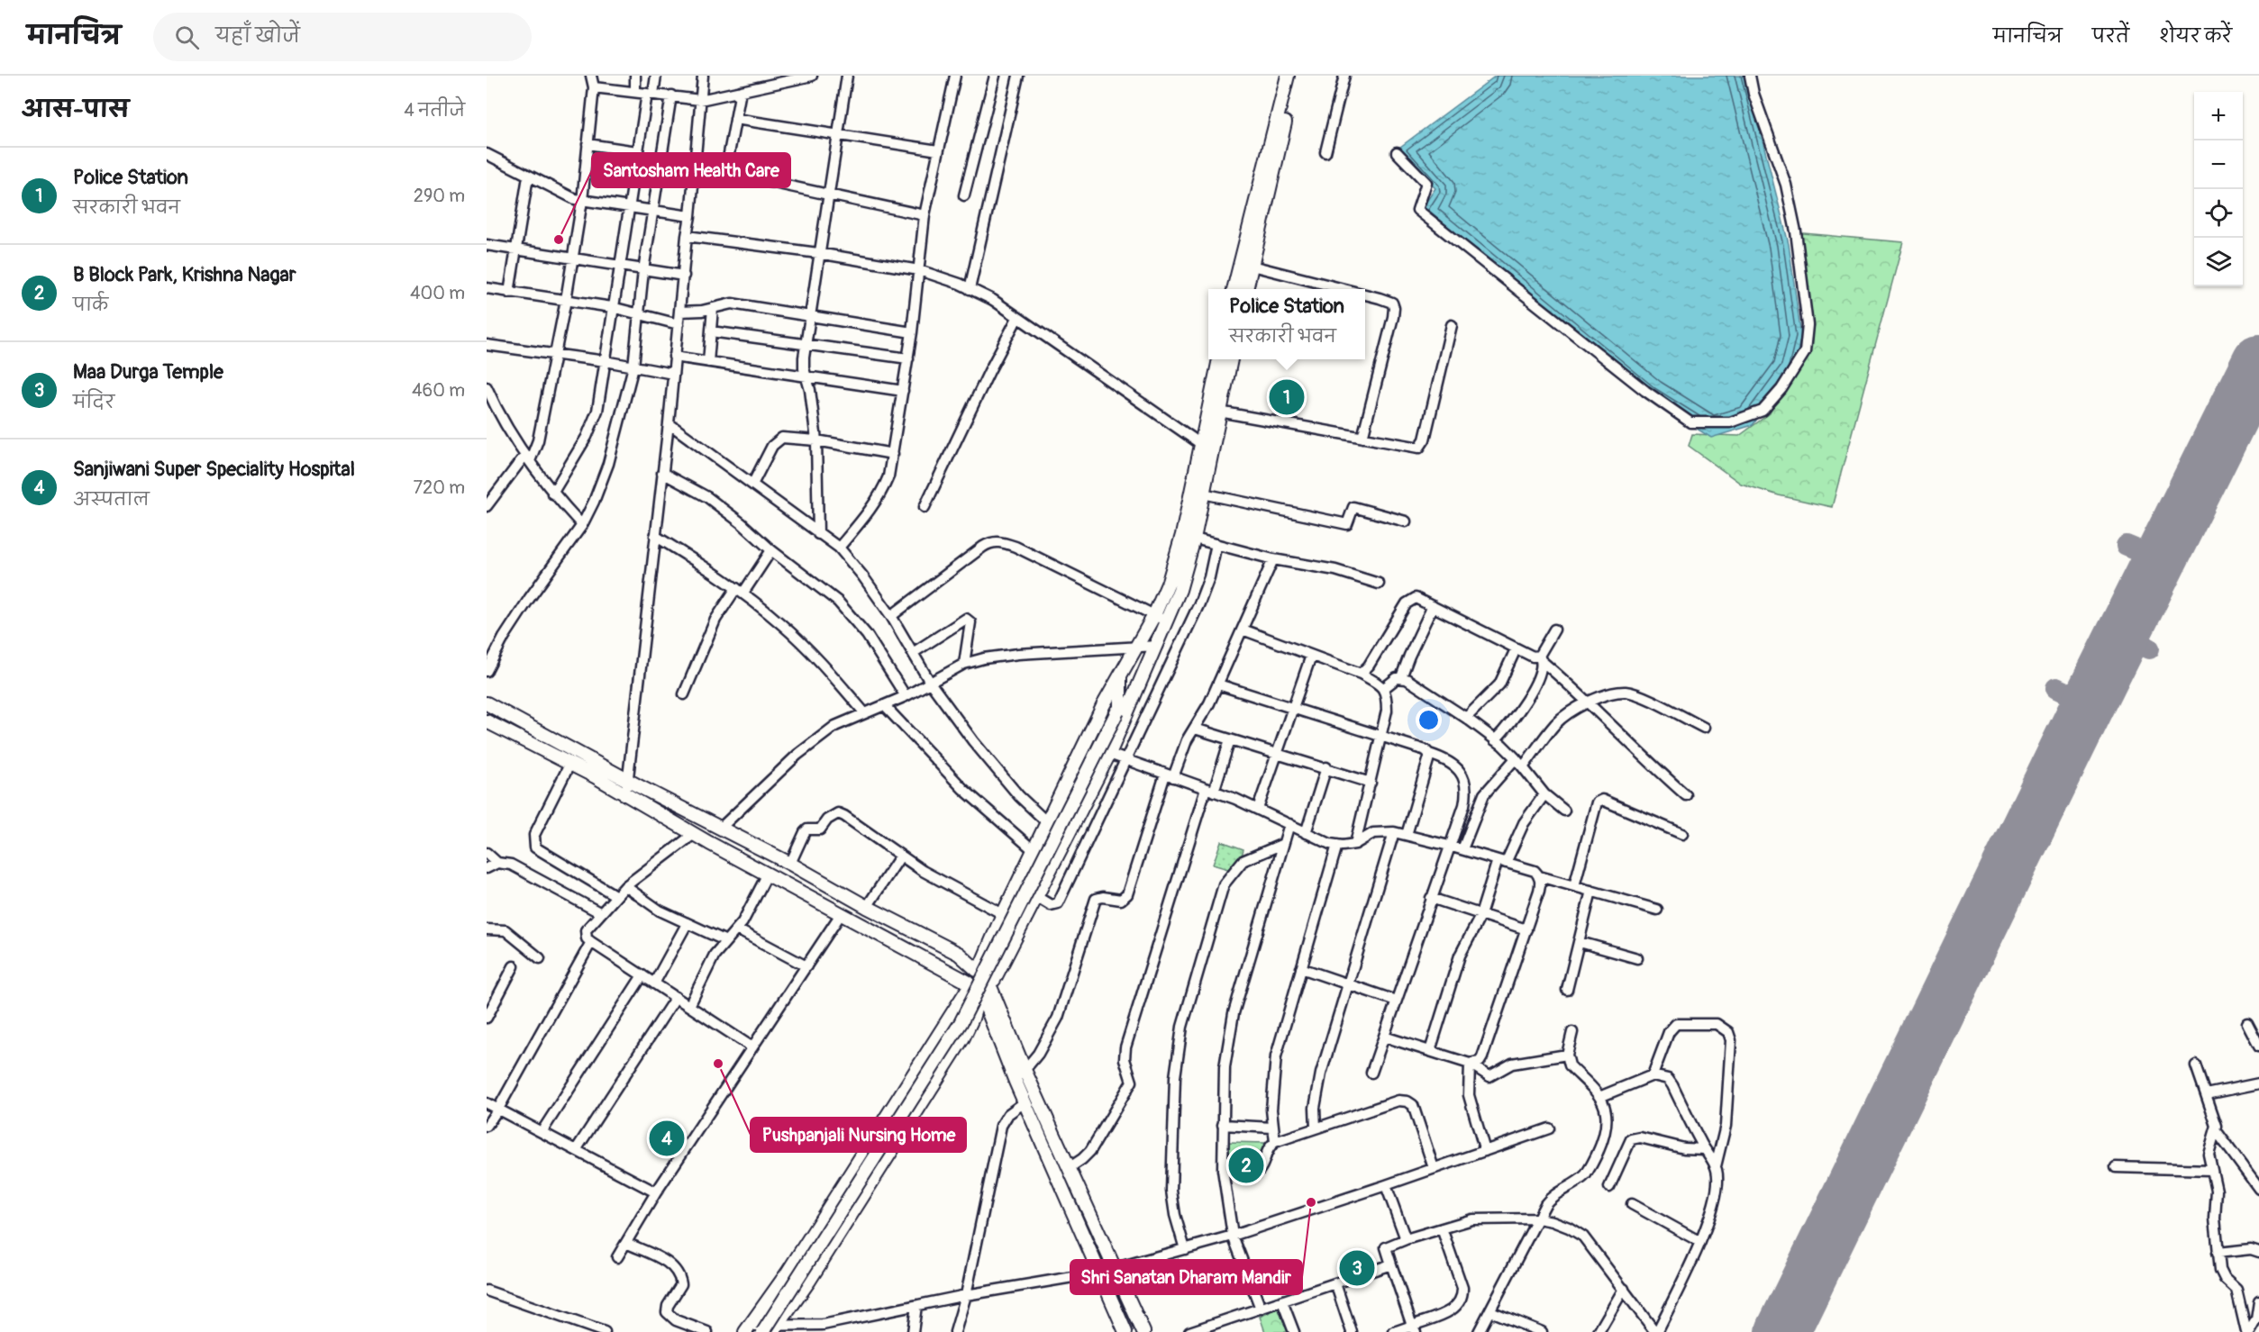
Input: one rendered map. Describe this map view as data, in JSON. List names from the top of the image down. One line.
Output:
{"places":["Santosham Health Care","Pushpanjali Nursing Home","Shri Sanatan Dharam Mandir"],"page":{"header":"मानचित्र","search":"यहाँ खोजें","nav":["मानचित्र","परतें","शेयर करें"],"heading":["आस-पास","4 नतीजे"],"map_buttons":["+","−"],"list":[{"mark":"1","name":"Police Station","note":"सरकारी भवन","value":"290 m"},{"mark":"2","name":"B Block Park, Krishna Nagar","note":"पार्क","value":"400 m"},{"mark":"3","name":"Maa Durga Temple","note":"मंदिर","value":"460 m"},{"mark":"4","name":"Sanjiwani Super Speciality Hospital","note":"अस्पताल","value":"720 m"}],"popup":["Police Station","सरकारी भवन"],"pins":["1","4","2","3"]}}
